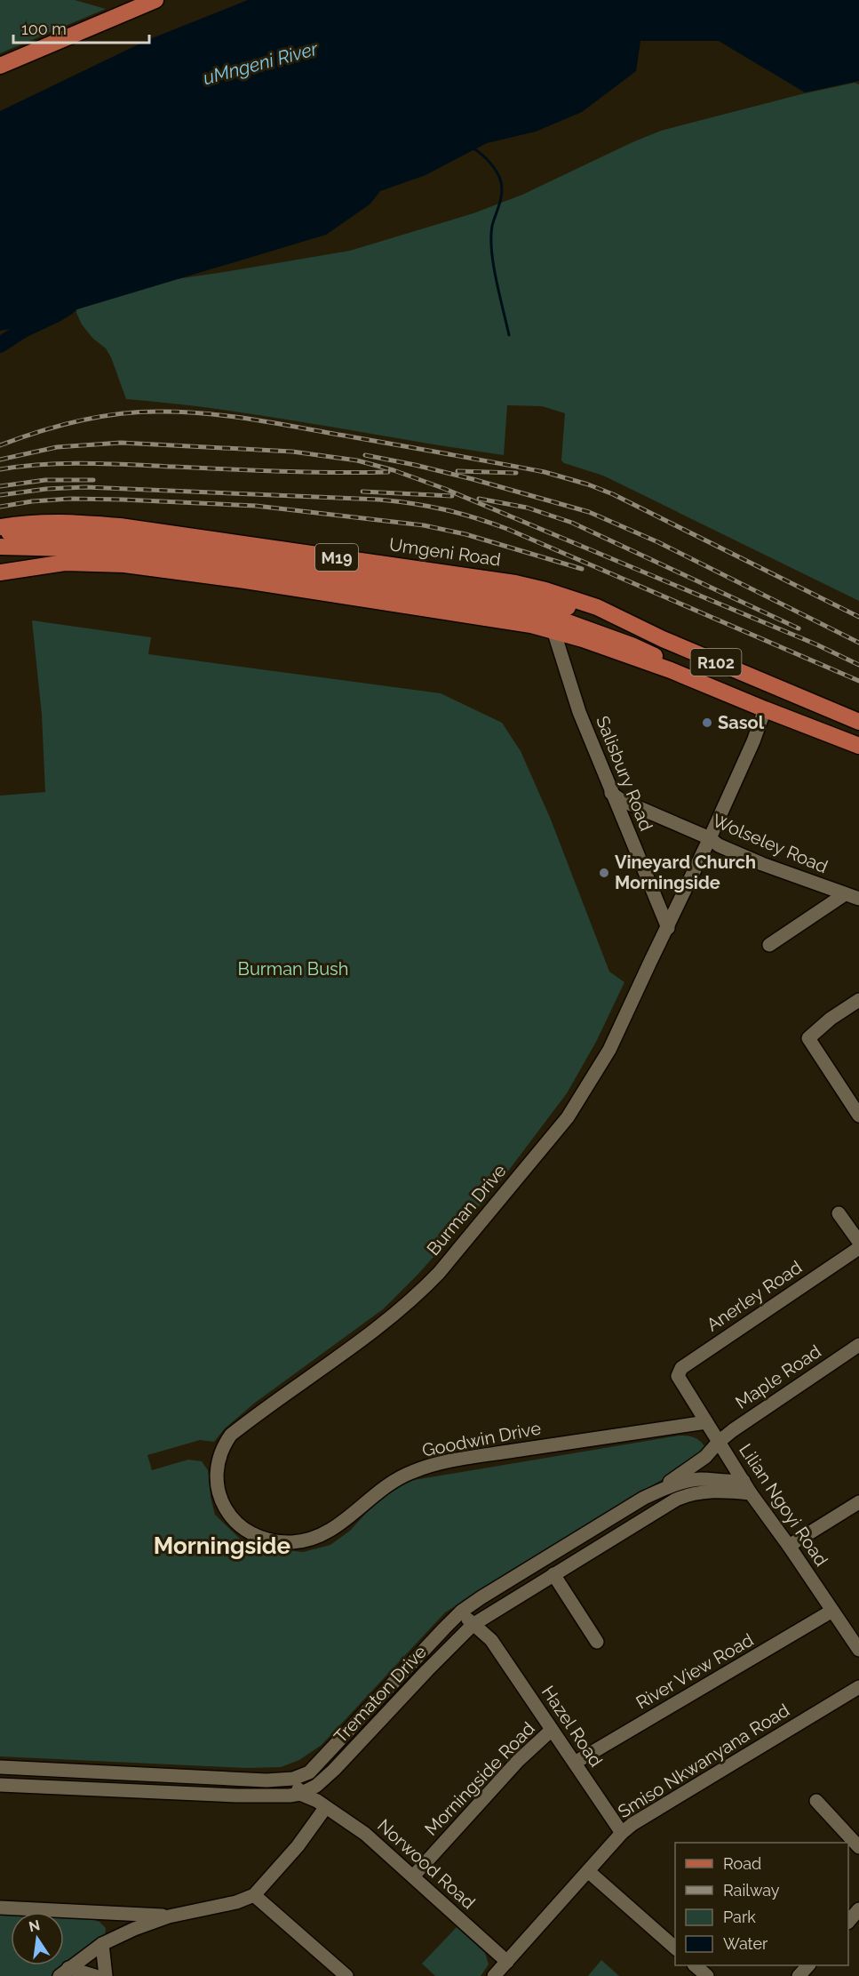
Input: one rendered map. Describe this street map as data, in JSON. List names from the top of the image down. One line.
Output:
{"streets":{"main road":["Umgeni Road","M19","R102"],"street":["Salisbury Road","Wolseley Road","Burman Drive","Anerley Road","Maple Road","Goodwin Drive","Lilian Ngoyi Road","River View Road","Trematon Drive","Hazel Road","Smiso Nkwanyana Road","Morningside Road","Norwood Road"]},"crossings":[["M19","R102"],["M19","Salisbury Road"],["R102","Burman Drive"],["Salisbury Road","Wolseley Road"],["Salisbury Road","Burman Drive"],["Wolseley Road","Burman Drive"],["Burman Drive","Goodwin Drive"],["Anerley Road","Lilian Ngoyi Road"],["Maple Road","Lilian Ngoyi Road"],["Maple Road","Trematon Drive"],["Goodwin Drive","Lilian Ngoyi Road"],["Lilian Ngoyi Road","River View Road"],["Lilian Ngoyi Road","Trematon Drive"],["River View Road","Hazel Road"],["Trematon Drive","Hazel Road"],["Trematon Drive","Norwood Road"],["Hazel Road","Smiso Nkwanyana Road"],["Hazel Road","Morningside Road"],["Smiso Nkwanyana Road","Norwood Road"],["Morningside Road","Norwood Road"]],"districts":["Morningside"],"water":["uMngeni River"],"parks":["Burman Bush"],"places":["Sasol","Vineyard Church Morningside"],"legend":["Road","Railway","Park","Water"],"scale_bar":"100 m","north":"top"}
